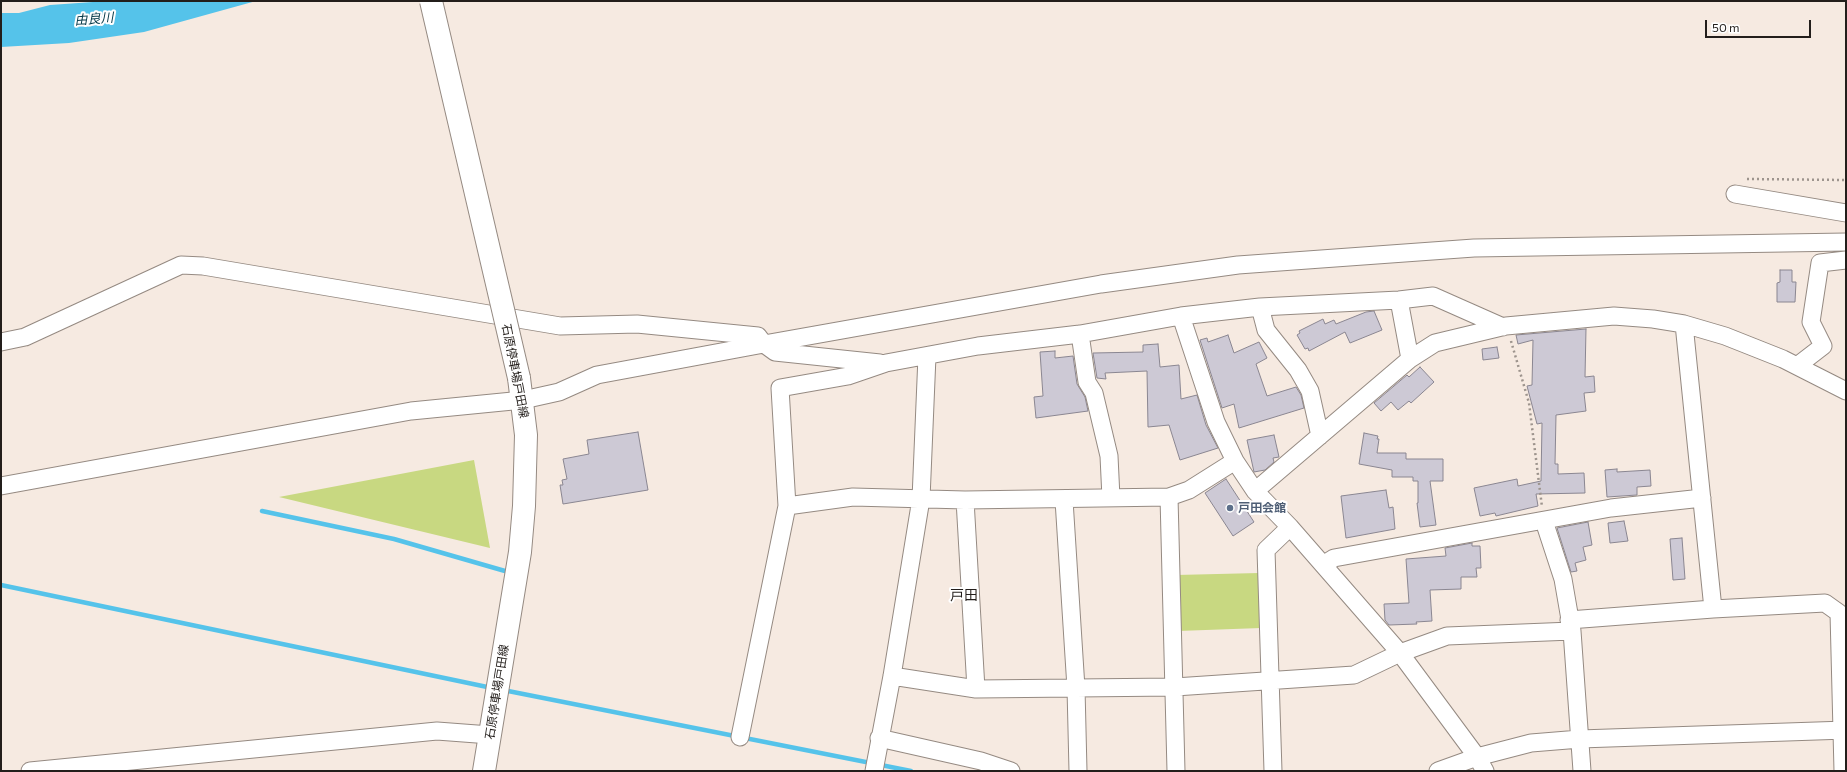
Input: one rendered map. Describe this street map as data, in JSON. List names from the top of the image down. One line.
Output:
{"streets":{"main road":["石原停車場戸田線"]},"districts":["戸田"],"water":["由良川"],"places":["戸田会館"],"scale_bar":"50 m"}
